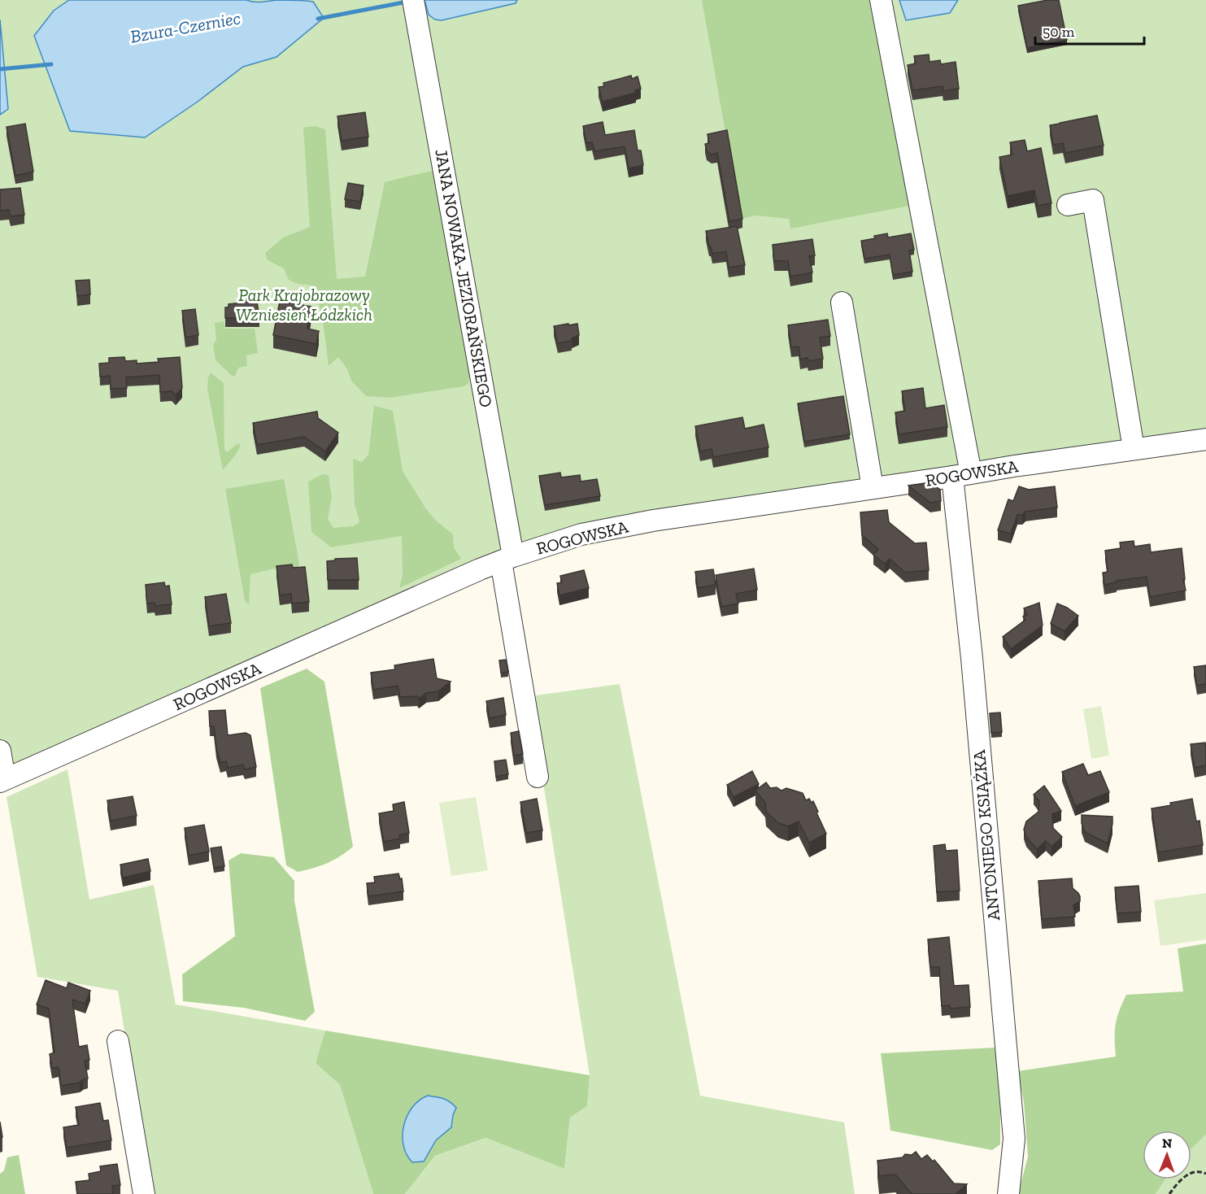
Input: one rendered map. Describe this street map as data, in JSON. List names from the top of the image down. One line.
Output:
{"streets":{"street":["JANA NOWAKA-JEZIORAŃSKIEGO","ROGOWSKA","ANTONIEGO KSIĄŻKA"]},"crossings":[["JANA NOWAKA-JEZIORAŃSKIEGO","ROGOWSKA"],["ROGOWSKA","ANTONIEGO KSIĄŻKA"]],"water":["Bzura-Czerniec"],"parks":["Park Krajobrazowy Wzniesień Łódzkich"],"scale_bar":"50 m","north":"top"}
